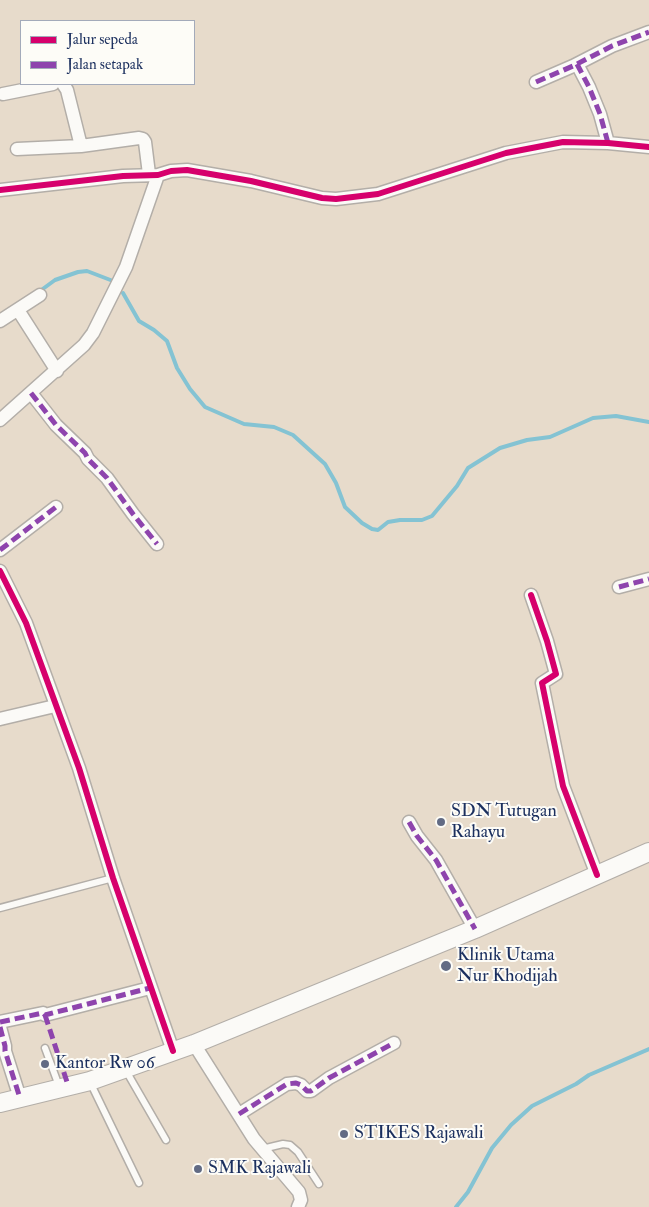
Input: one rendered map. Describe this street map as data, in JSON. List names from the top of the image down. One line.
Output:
{"places":["SDN Tutugan Rahayu","Klinik Utama Nur Khodijah","Kantor Rw 06","STIKES Rajawali","SMK Rajawali"],"legend":["Jalur sepeda","Jalan setapak"]}
